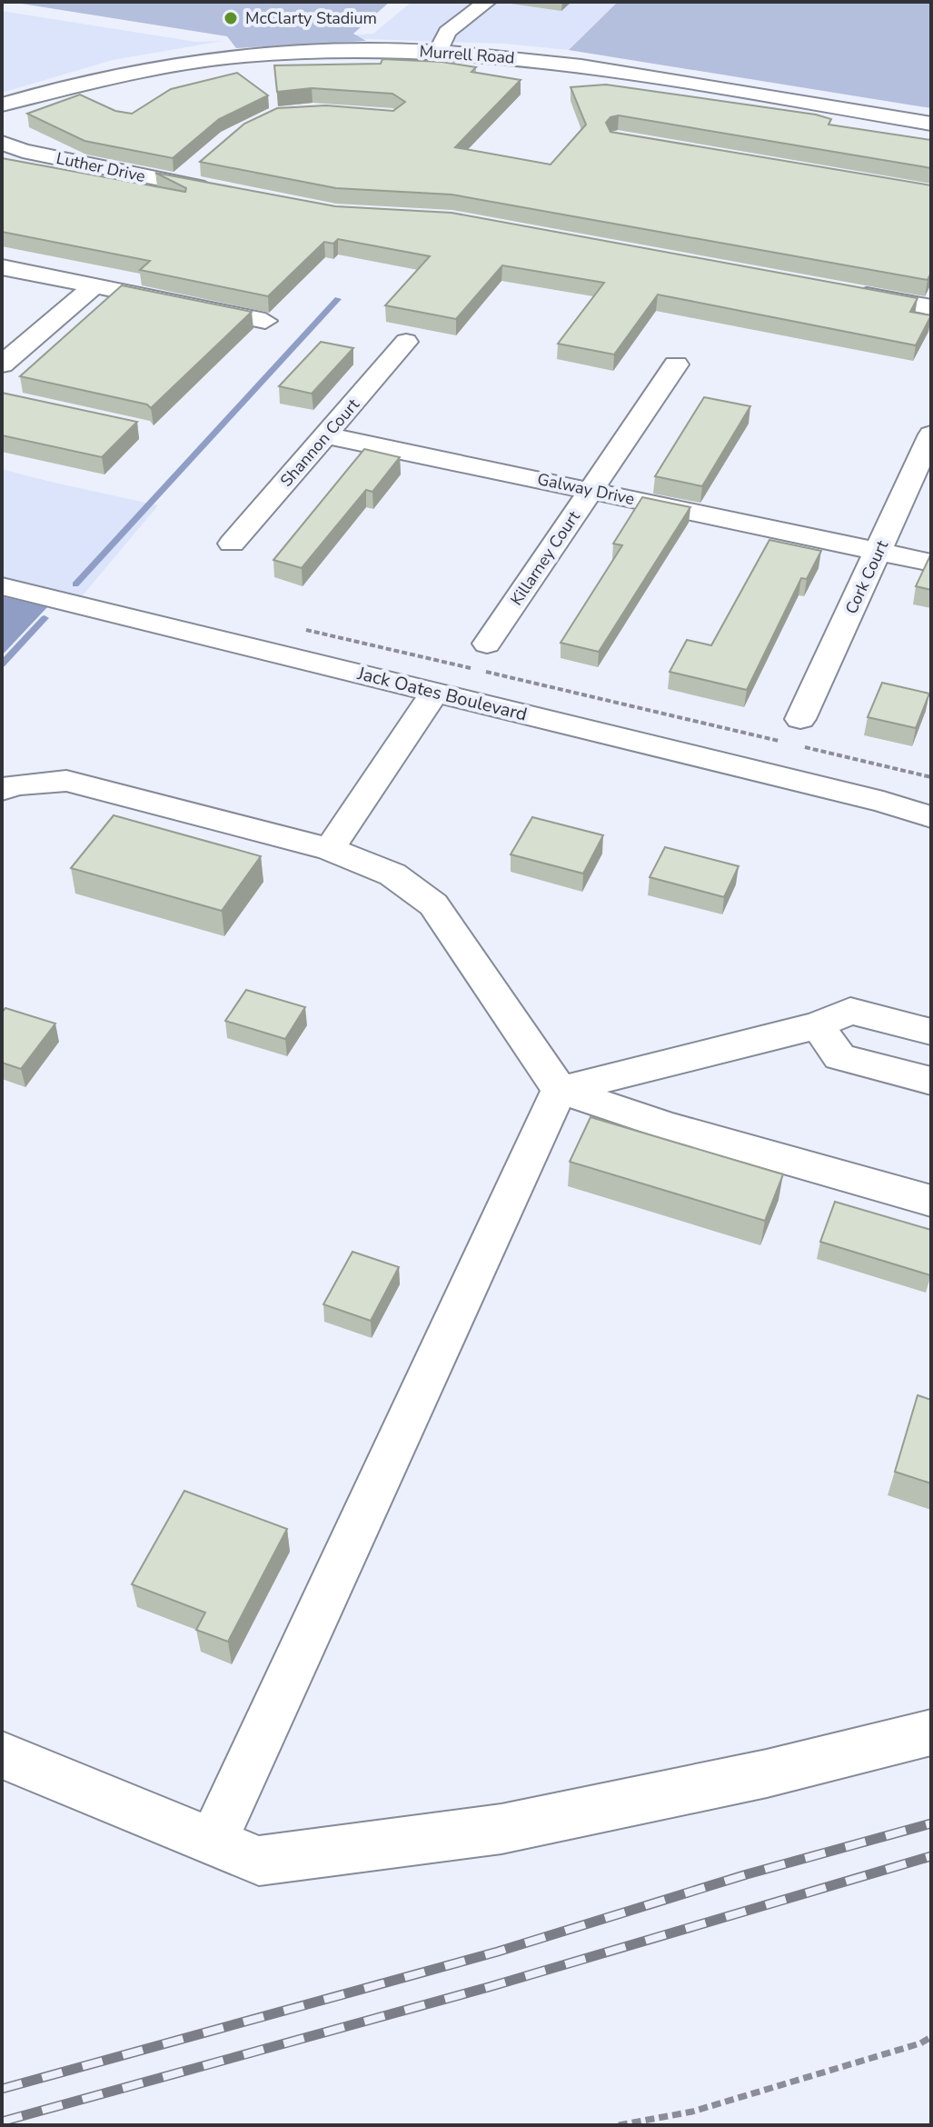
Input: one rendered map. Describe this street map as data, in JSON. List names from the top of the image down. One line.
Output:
{"streets":{"street":["Murrell Road","Luther Drive","Shannon Court","Galway Drive","Killarney Court","Cork Court","Jack Oates Boulevard"]},"crossings":[["Shannon Court","Galway Drive"],["Galway Drive","Killarney Court"],["Galway Drive","Cork Court"]],"places":["McClarty Stadium"]}
